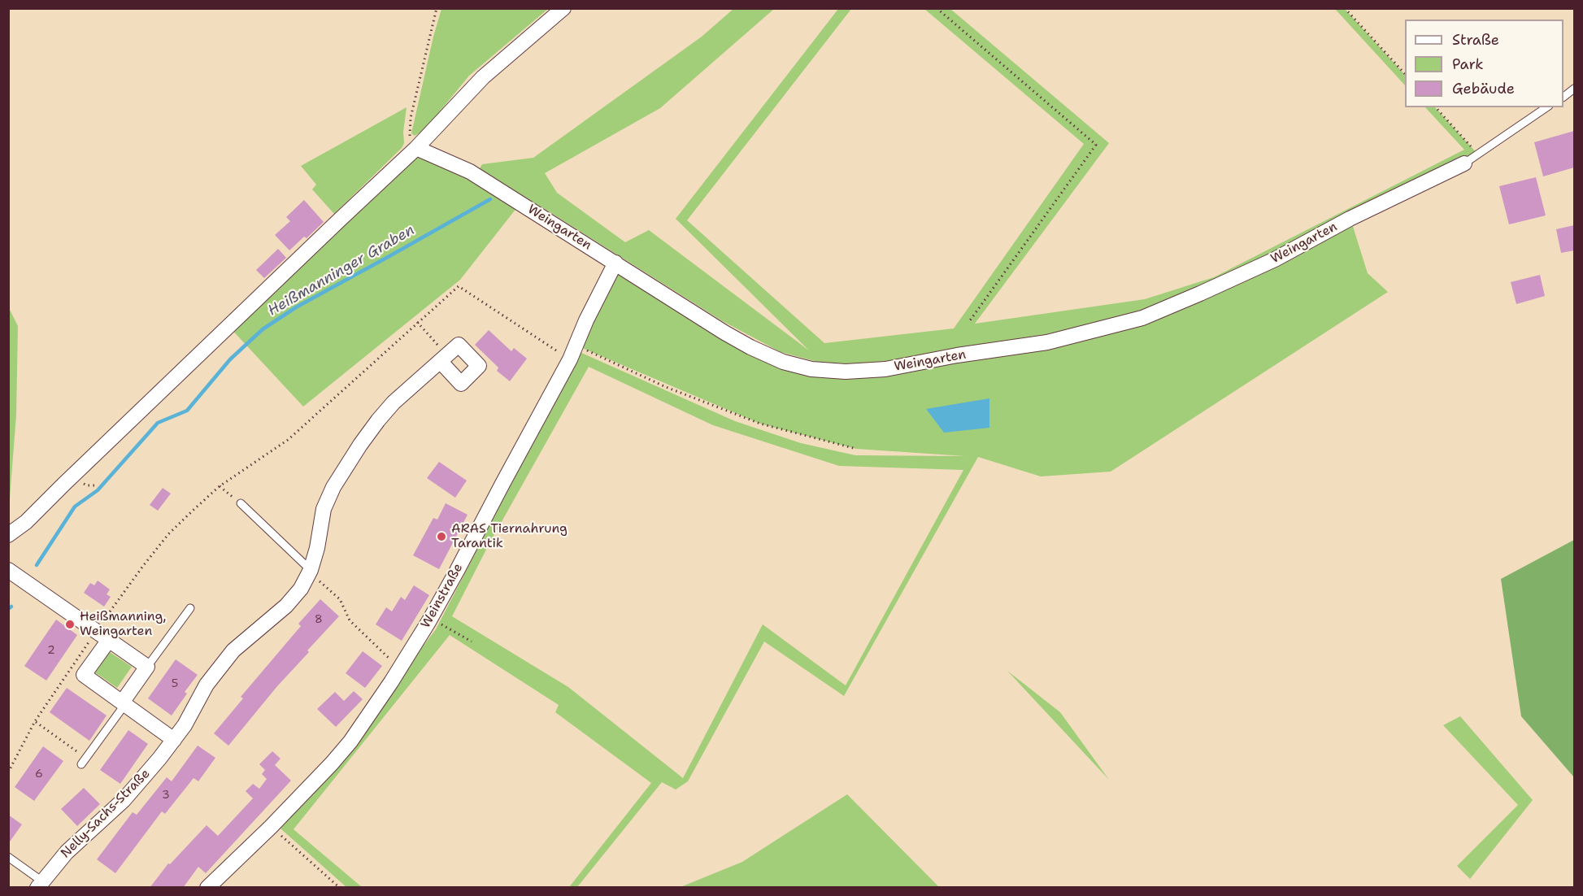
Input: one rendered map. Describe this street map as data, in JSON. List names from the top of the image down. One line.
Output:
{"streets":{"street":["Weingarten","Weinstraße","Nelly-Sachs-Straße"]},"crossings":[["Weingarten","Weinstraße"]],"water":["Heißmanninger Graben"],"places":["ARAS Tiernahrung Tarantik","Heißmanning, Weingarten"],"house_numbers":["8","2","5","6","3"],"legend":["Straße","Park","Gebäude"]}
